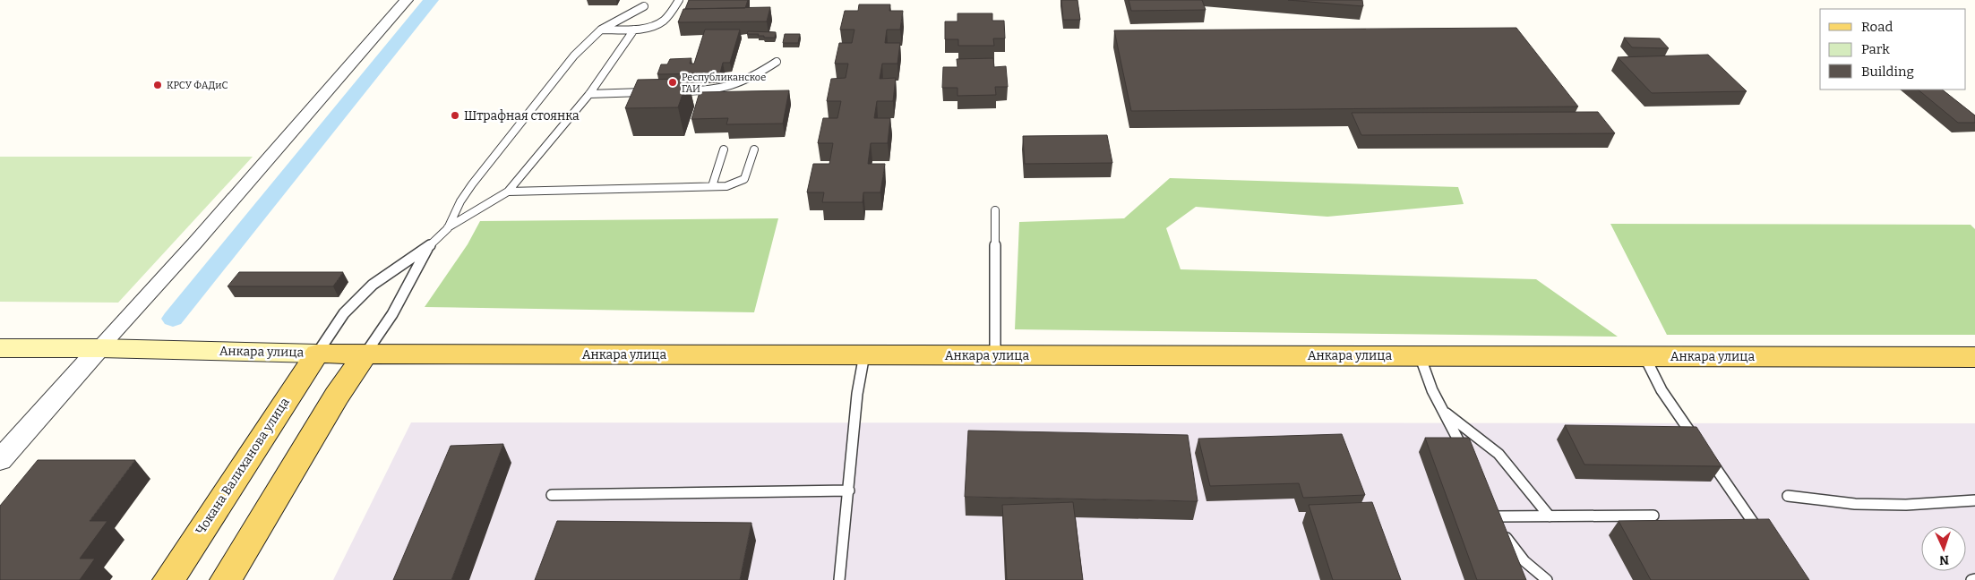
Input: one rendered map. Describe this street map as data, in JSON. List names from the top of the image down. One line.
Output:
{"streets":{"main road":["Анкара улица","Чокана Валиханова улица"]},"crossings":[["Анкара улица","Чокана Валиханова улица"]],"places":["Республиканское ГАИ","КРСУ ФАДиС","Штрафная стоянка"],"legend":["Road","Park","Building"],"north":"bottom"}
